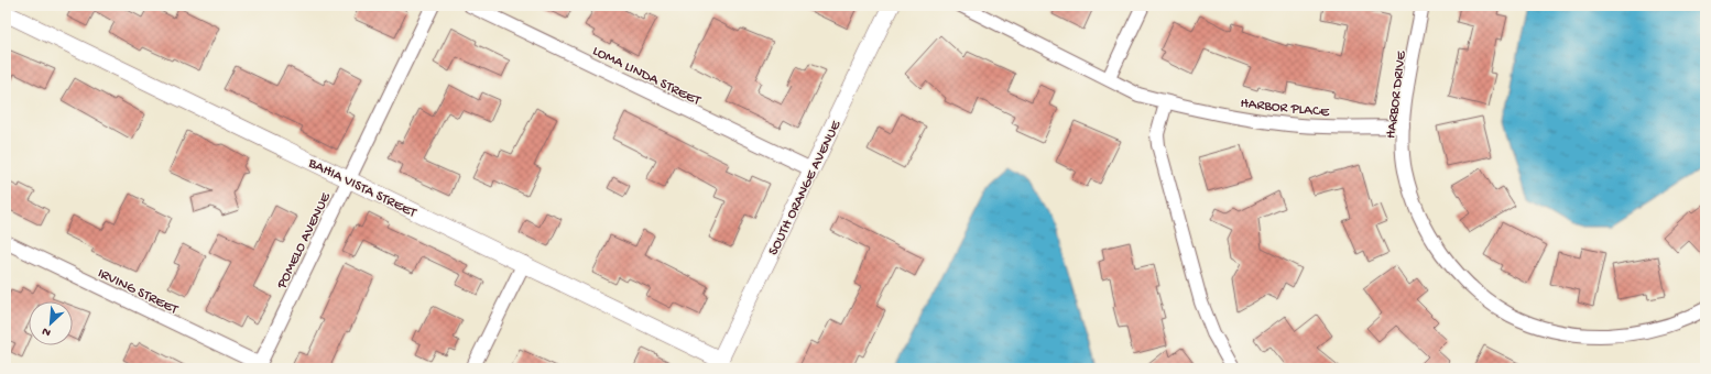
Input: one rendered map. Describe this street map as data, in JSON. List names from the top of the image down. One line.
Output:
{"streets":{"street":["LOMA LINDA STREET","HARBOR DRIVE","HARBOR PLACE","BAHIA VISTA STREET","SOUTH ORANGE AVENUE","POMELO AVENUE","IRVING STREET"]},"crossings":[["LOMA LINDA STREET","SOUTH ORANGE AVENUE"],["HARBOR DRIVE","HARBOR PLACE"],["BAHIA VISTA STREET","SOUTH ORANGE AVENUE"],["BAHIA VISTA STREET","POMELO AVENUE"],["POMELO AVENUE","IRVING STREET"]],"north":"bottom left"}
